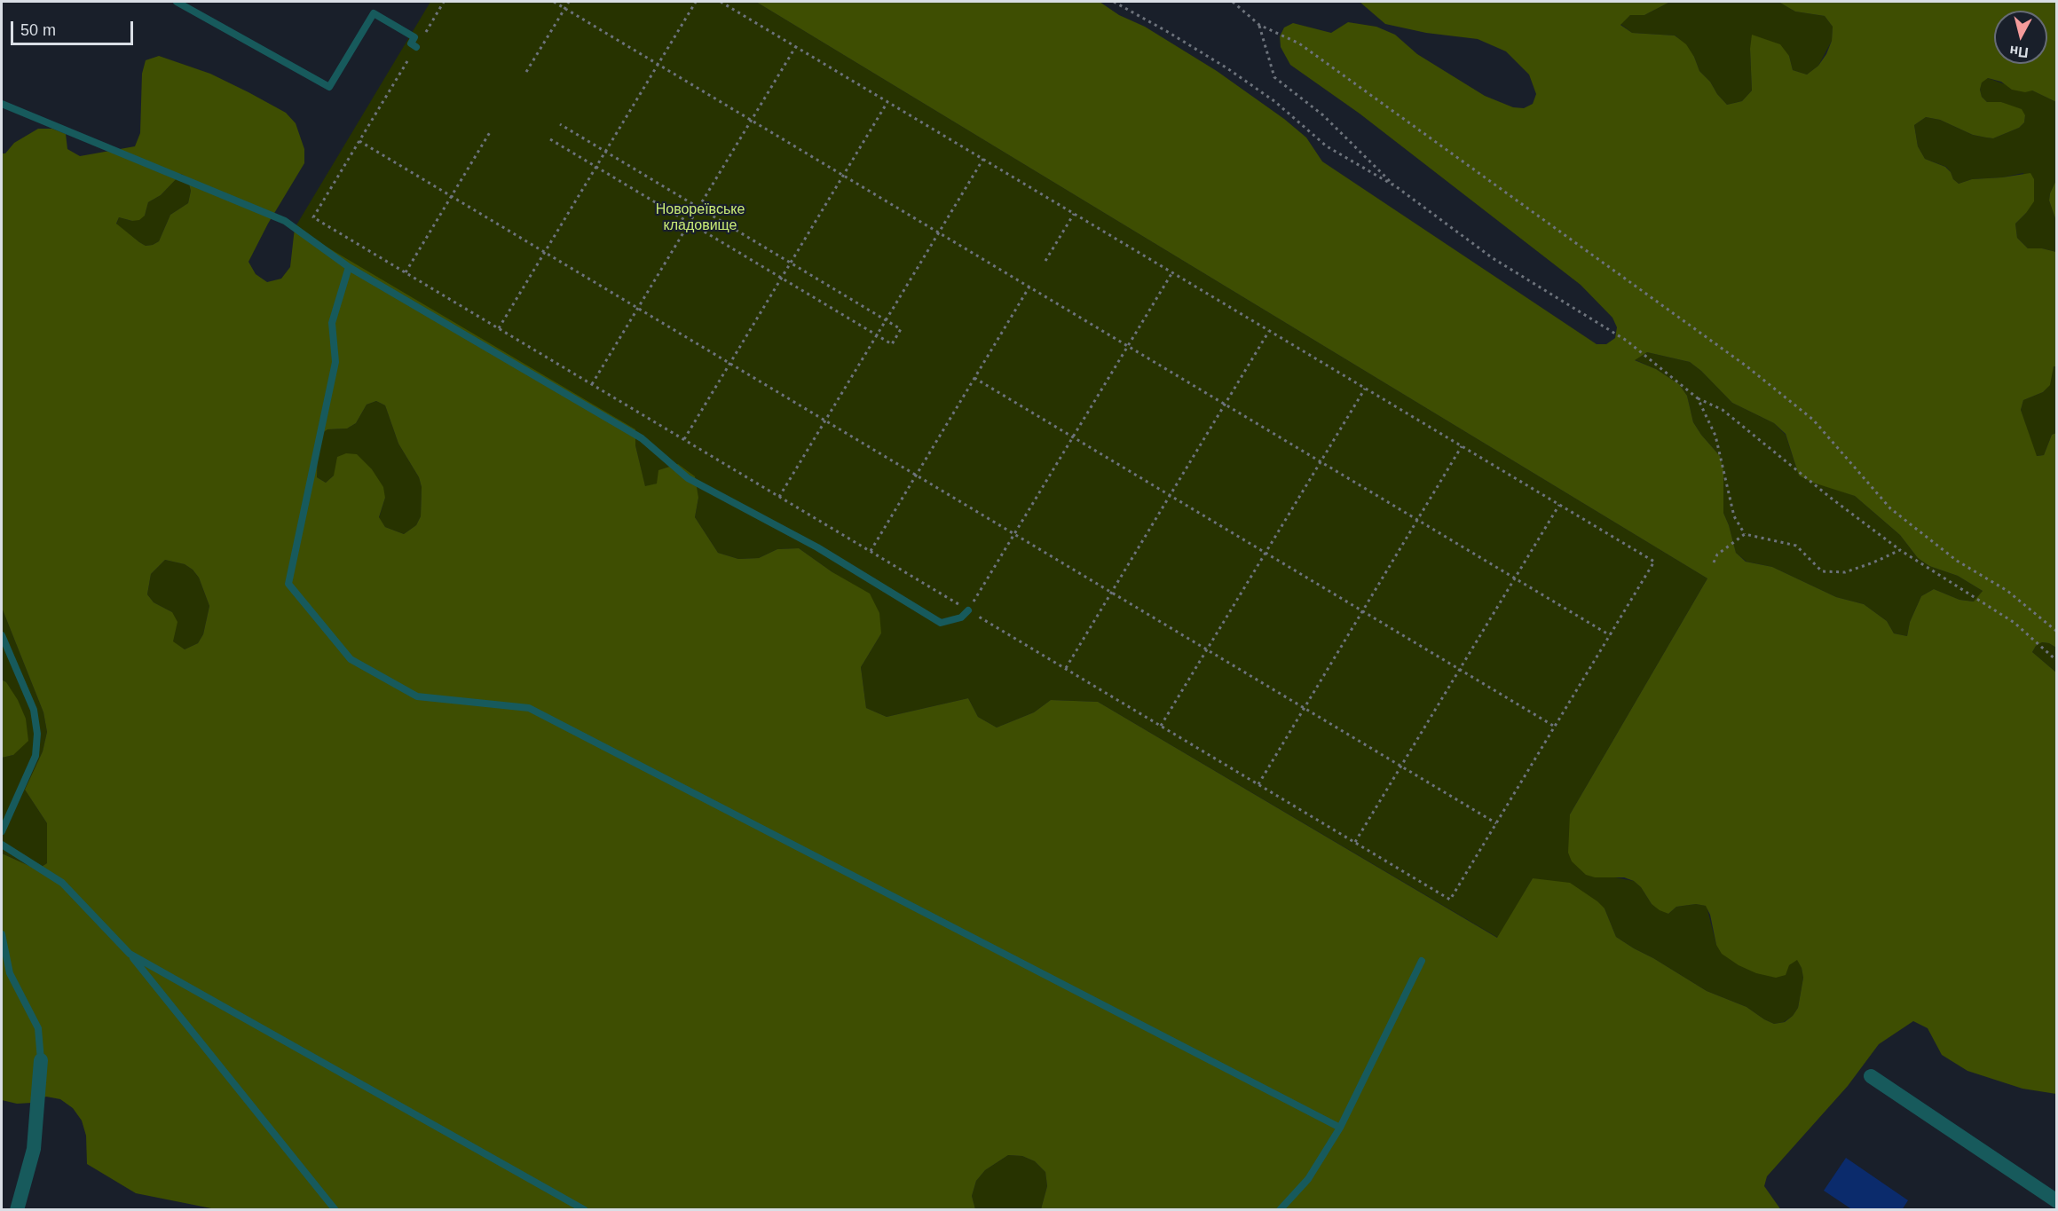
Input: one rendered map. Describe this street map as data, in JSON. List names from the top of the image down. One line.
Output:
{"parks":["Новореївське кладовище"],"scale_bar":"50 m","north":"bottom"}
